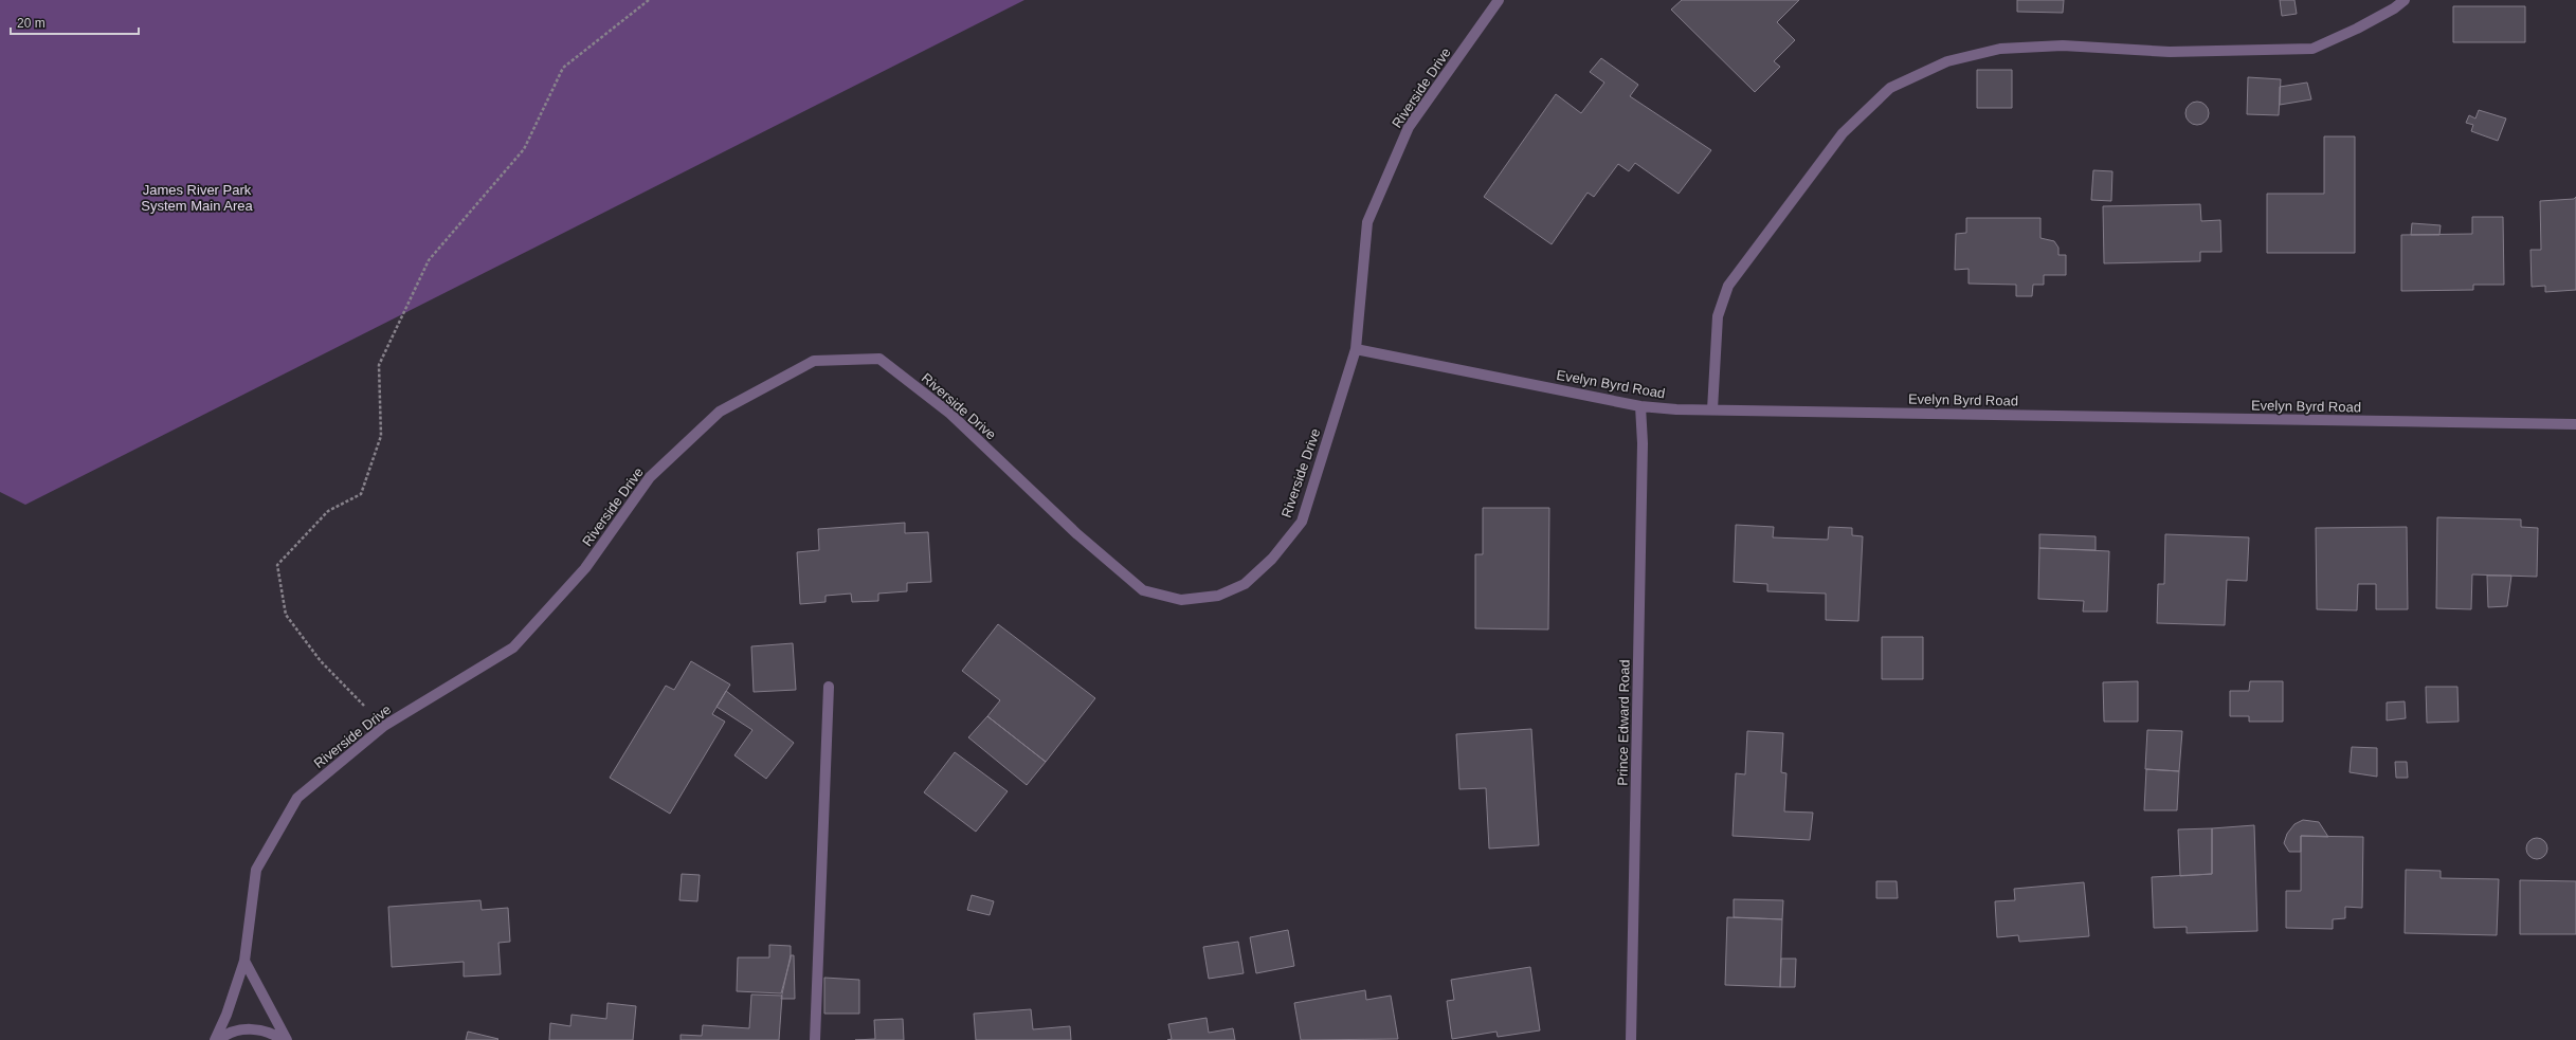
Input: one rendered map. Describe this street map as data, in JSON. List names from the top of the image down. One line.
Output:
{"streets":{"street":["Riverside Drive","Evelyn Byrd Road","Prince Edward Road"]},"crossings":[["Riverside Drive","Evelyn Byrd Road"],["Evelyn Byrd Road","Prince Edward Road"]],"parks":["James River Park System Main Area"],"scale_bar":"20 m"}
